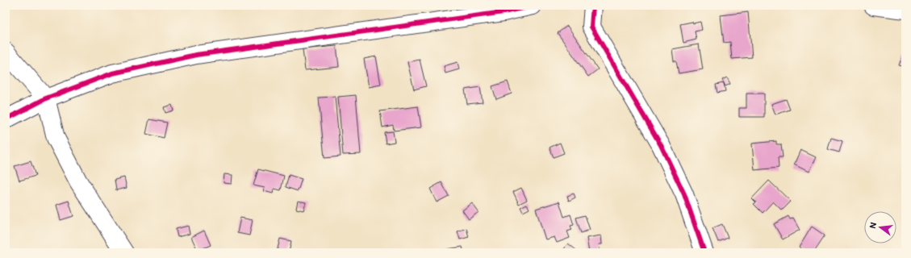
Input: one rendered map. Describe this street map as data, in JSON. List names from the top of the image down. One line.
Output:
{"north":"left"}
